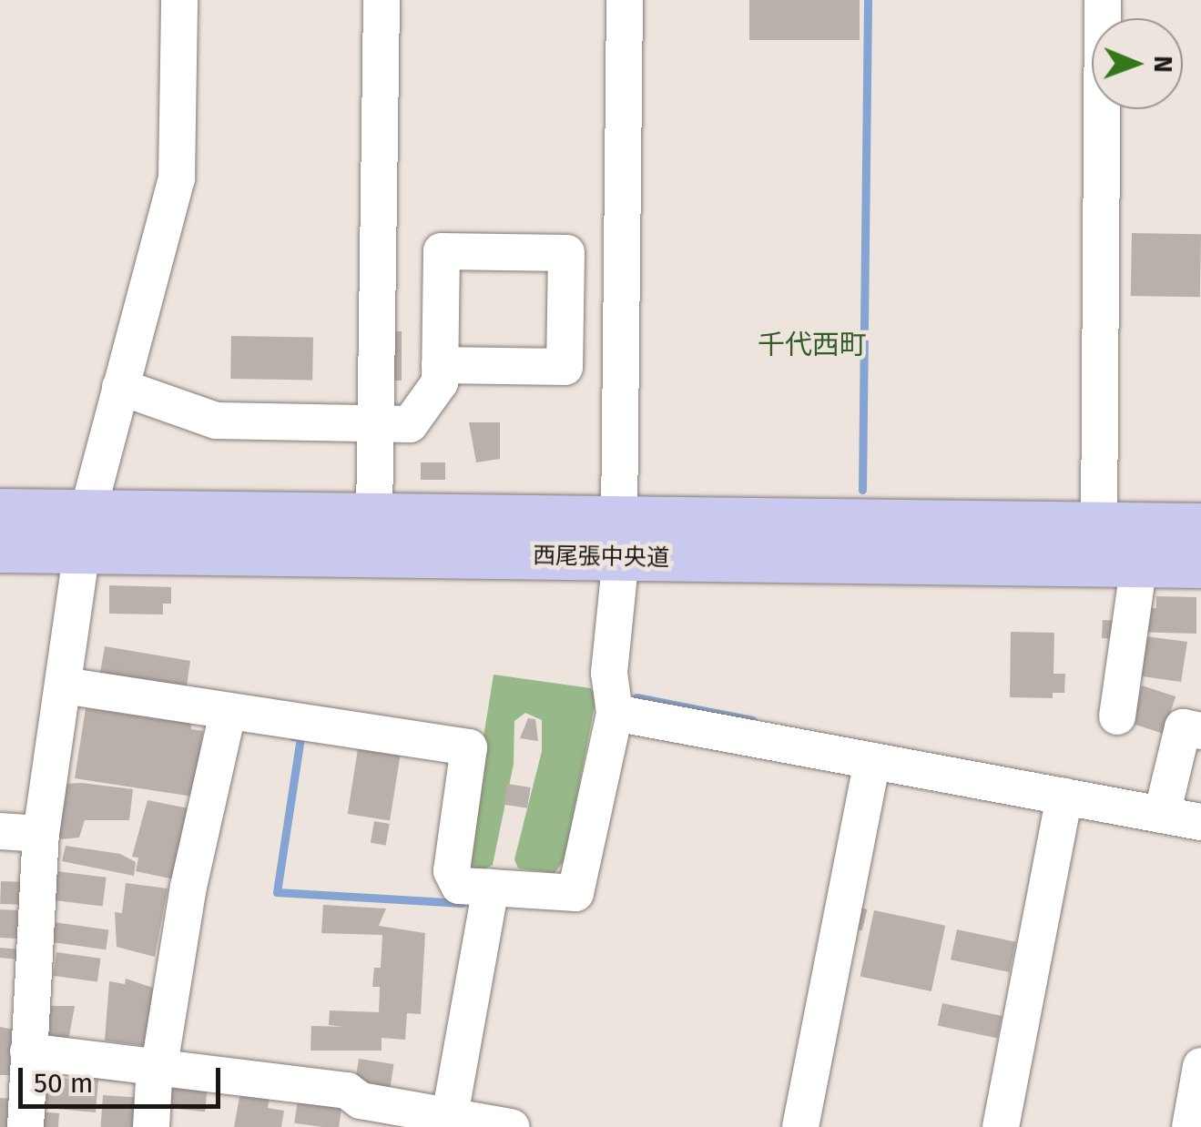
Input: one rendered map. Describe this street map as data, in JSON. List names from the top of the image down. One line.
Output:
{"streets":{"main road":["西尾張中央道"]},"districts":["千代西町"],"scale_bar":"50 m","north":"right"}
